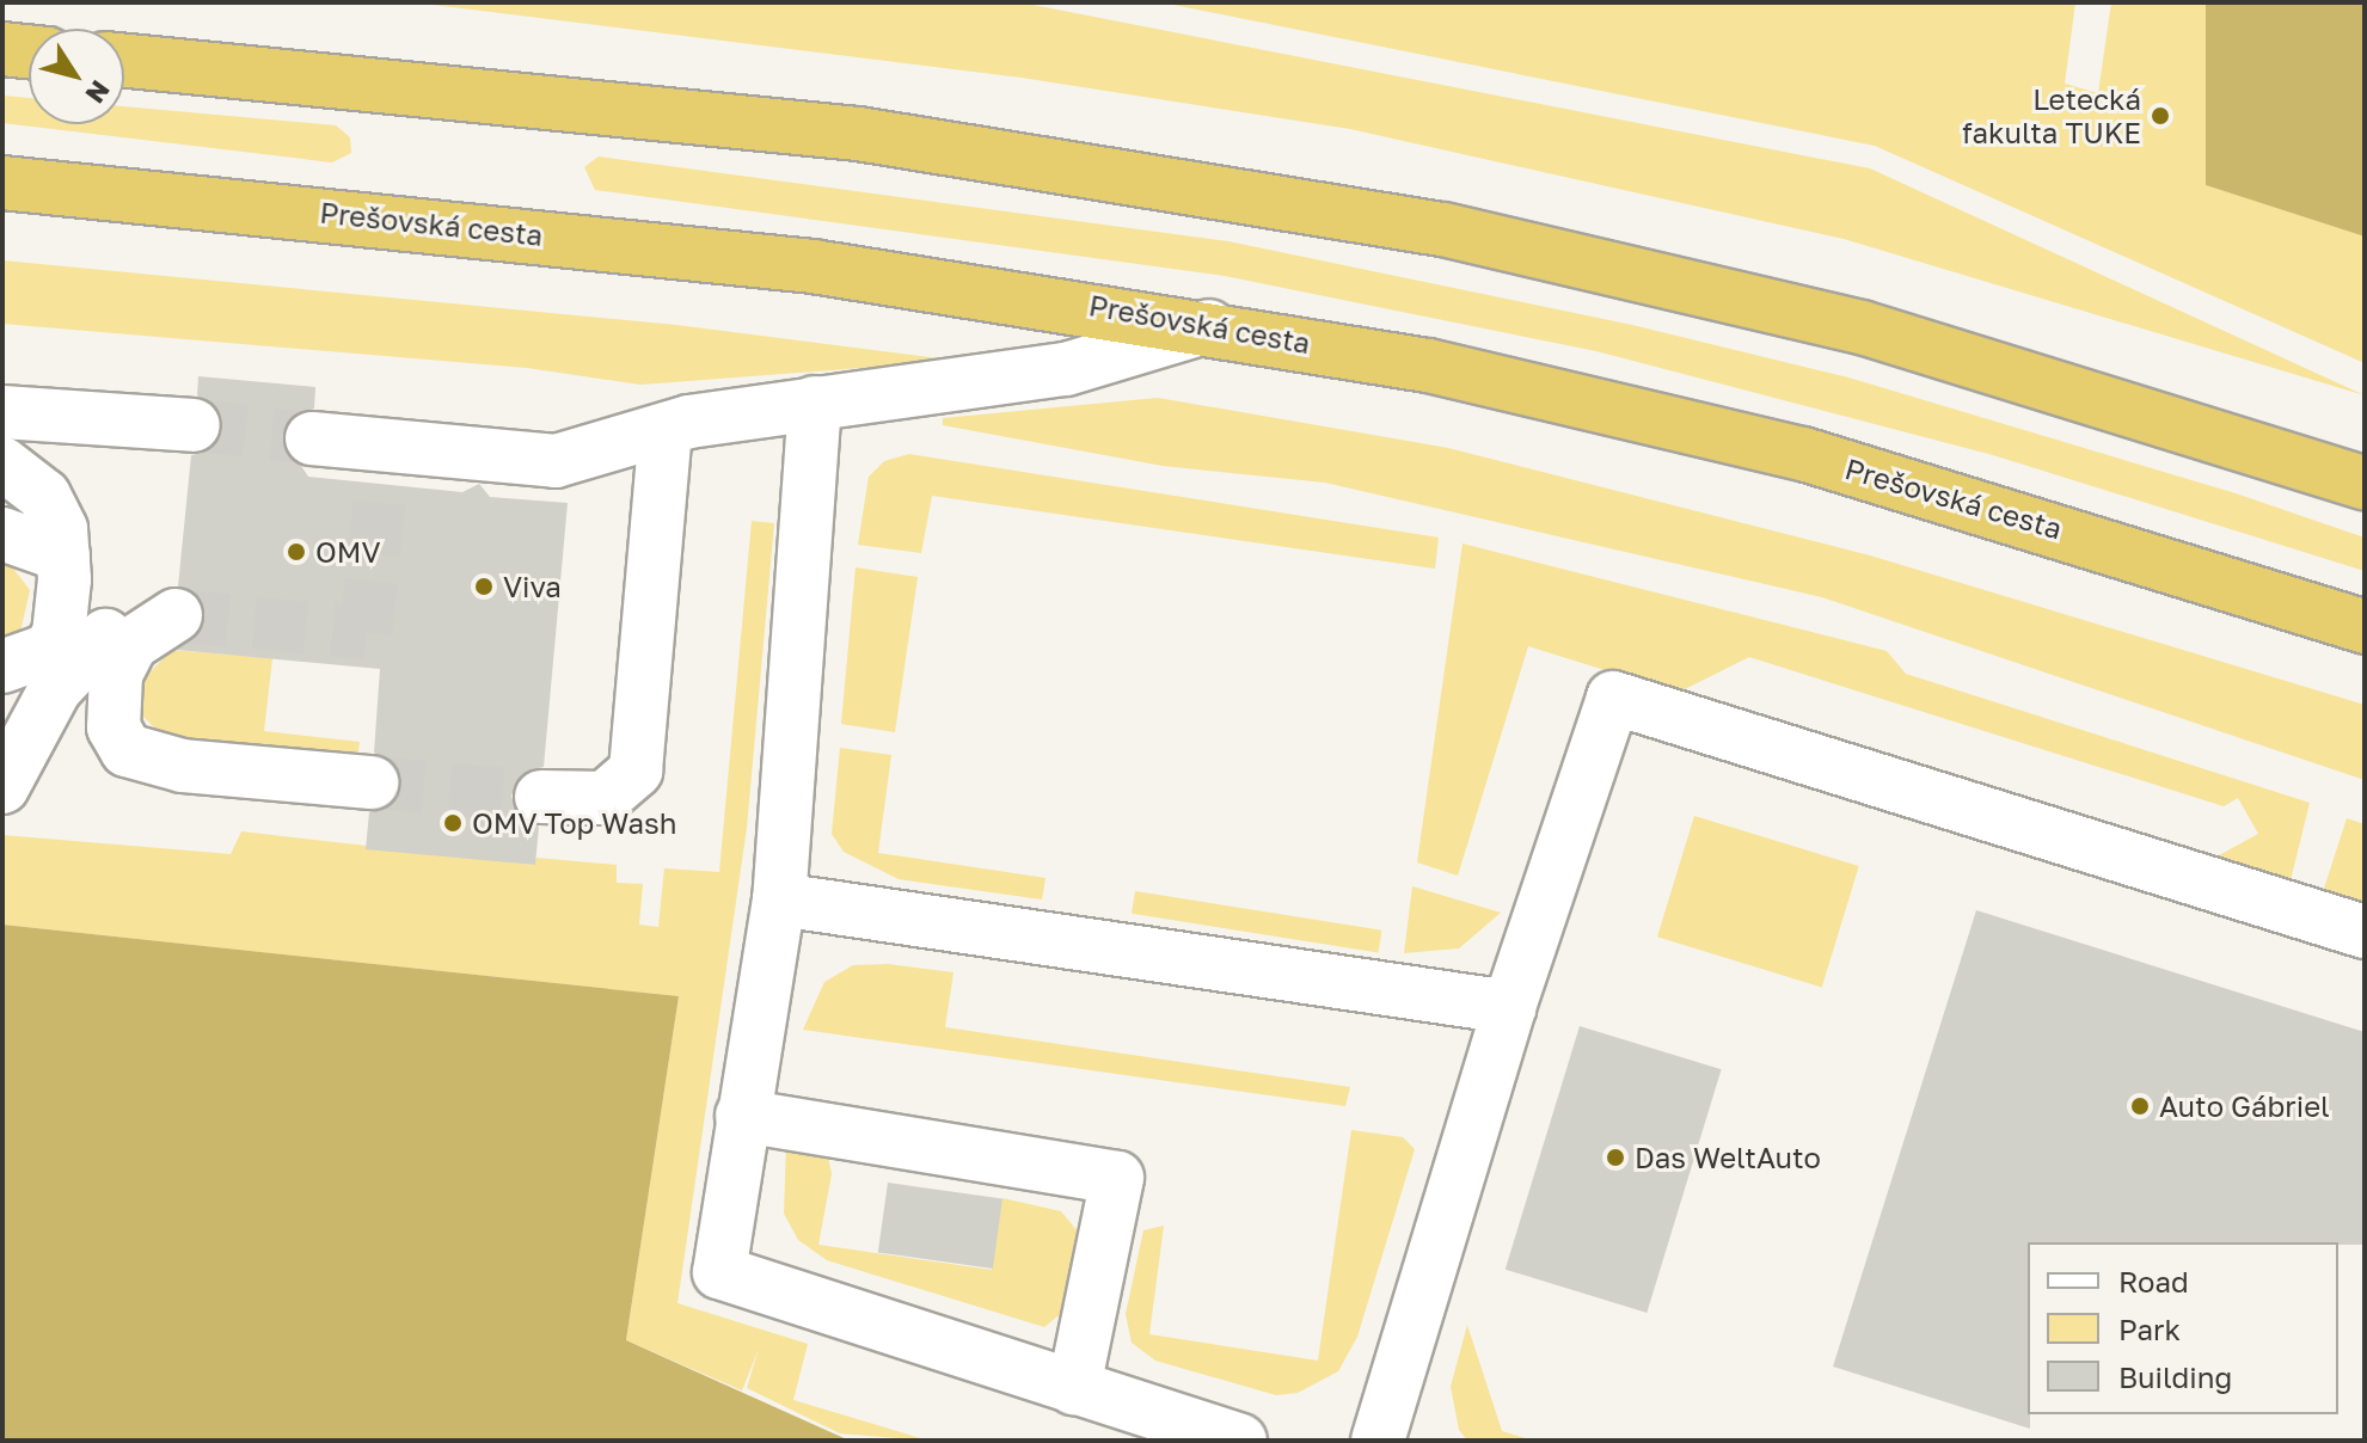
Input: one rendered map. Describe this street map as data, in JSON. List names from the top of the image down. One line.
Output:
{"streets":{"highway":["Prešovská cesta"]},"places":["Letecká fakulta TUKE","OMV","Viva","OMV Top Wash","Auto Gábriel","Das WeltAuto"],"legend":["Road","Park","Building"],"north":"bottom right"}
